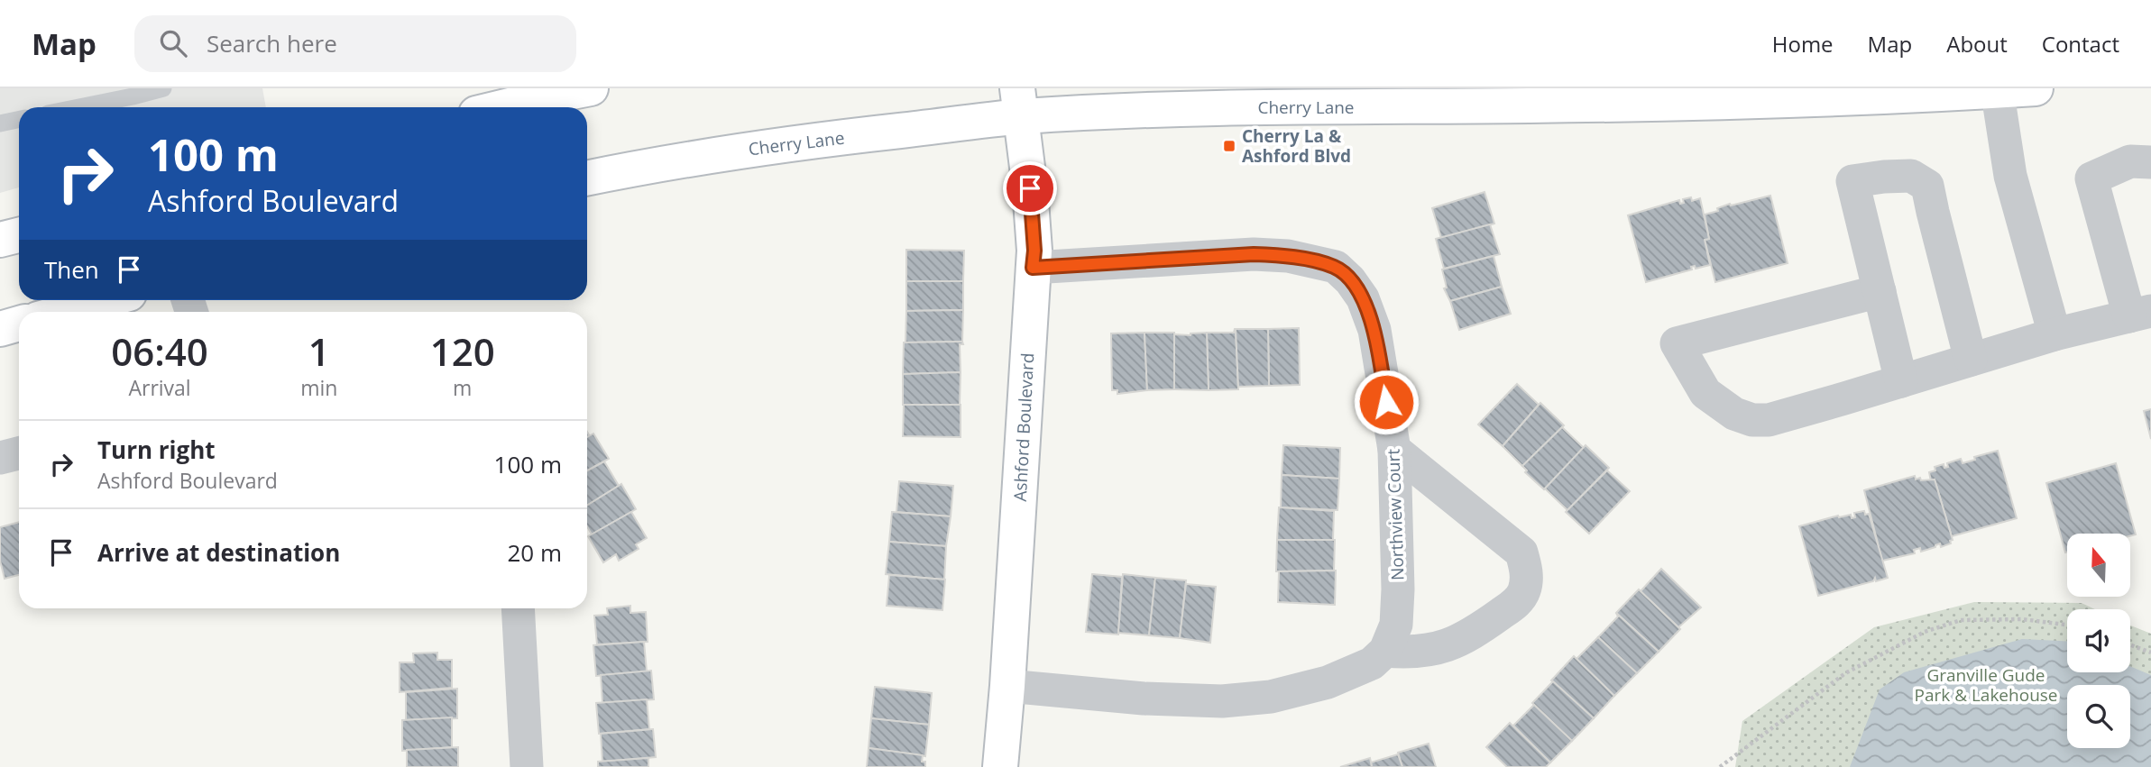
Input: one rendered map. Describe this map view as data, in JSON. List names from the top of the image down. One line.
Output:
{"streets":{"main road":["Cherry Lane","Ashford Boulevard"],"street":["Northview Court"]},"crossings":[["Cherry Lane","Ashford Boulevard"],["Ashford Boulevard","Northview Court"]],"parks":["Granville Gude Park & Lakehouse"],"places":{"transit":["Cherry La & Ashford Blvd"]},"north":"top","page":{"header":"Map","search":"Search here","nav":["Home","Map","About","Contact"],"turn":["100 m","Ashford Boulevard"],"then":"Then","eta":["06:40","Arrival","1","min","120","m"],"list":[{"name":"Turn right","note":"Ashford Boulevard","value":"100 m"},{"name":"Arrive at destination","value":"20 m"}]}}
